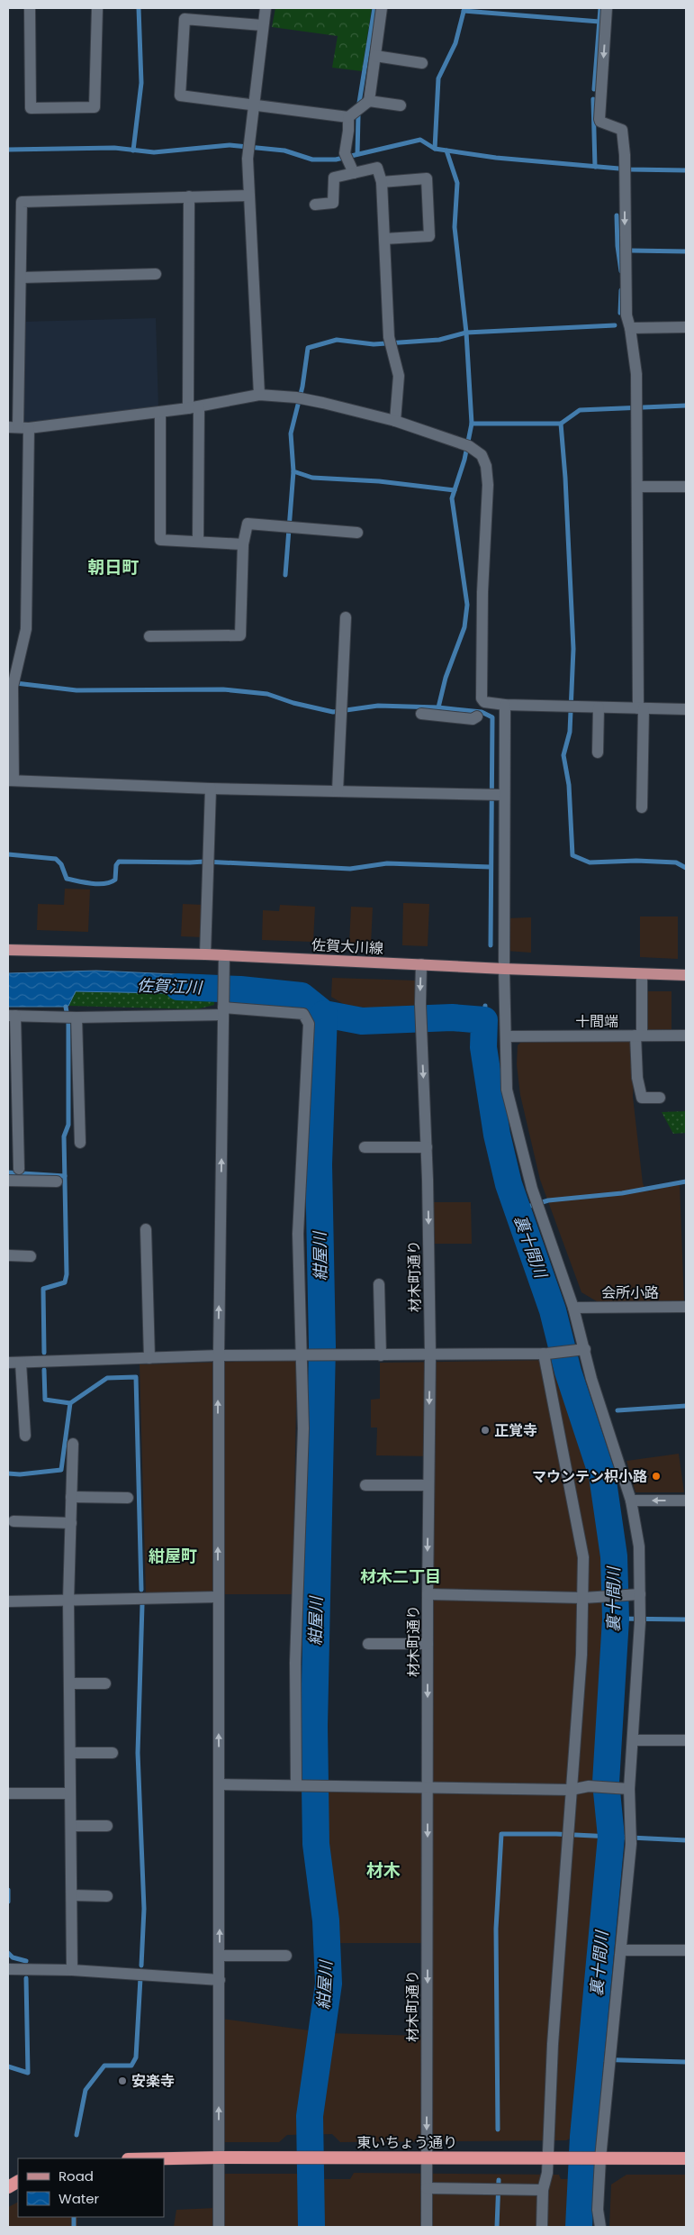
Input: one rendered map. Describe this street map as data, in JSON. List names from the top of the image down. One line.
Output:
{"streets":{"highway":["東いちょう通り"],"main road":["佐賀大川線"],"street":["十間端","材木町通り","会所小路"]},"crossings":[["佐賀大川線","材木町通り"],["材木町通り","東いちょう通り"]],"one_way":["材木町通り"],"districts":["朝日町","紺屋町","材木二丁目","材木"],"water":["佐賀江川","裏十間川","紺屋川"],"places":["正覚寺","マウンテン枳小路","安楽寺"],"legend":["Road","Water"]}
